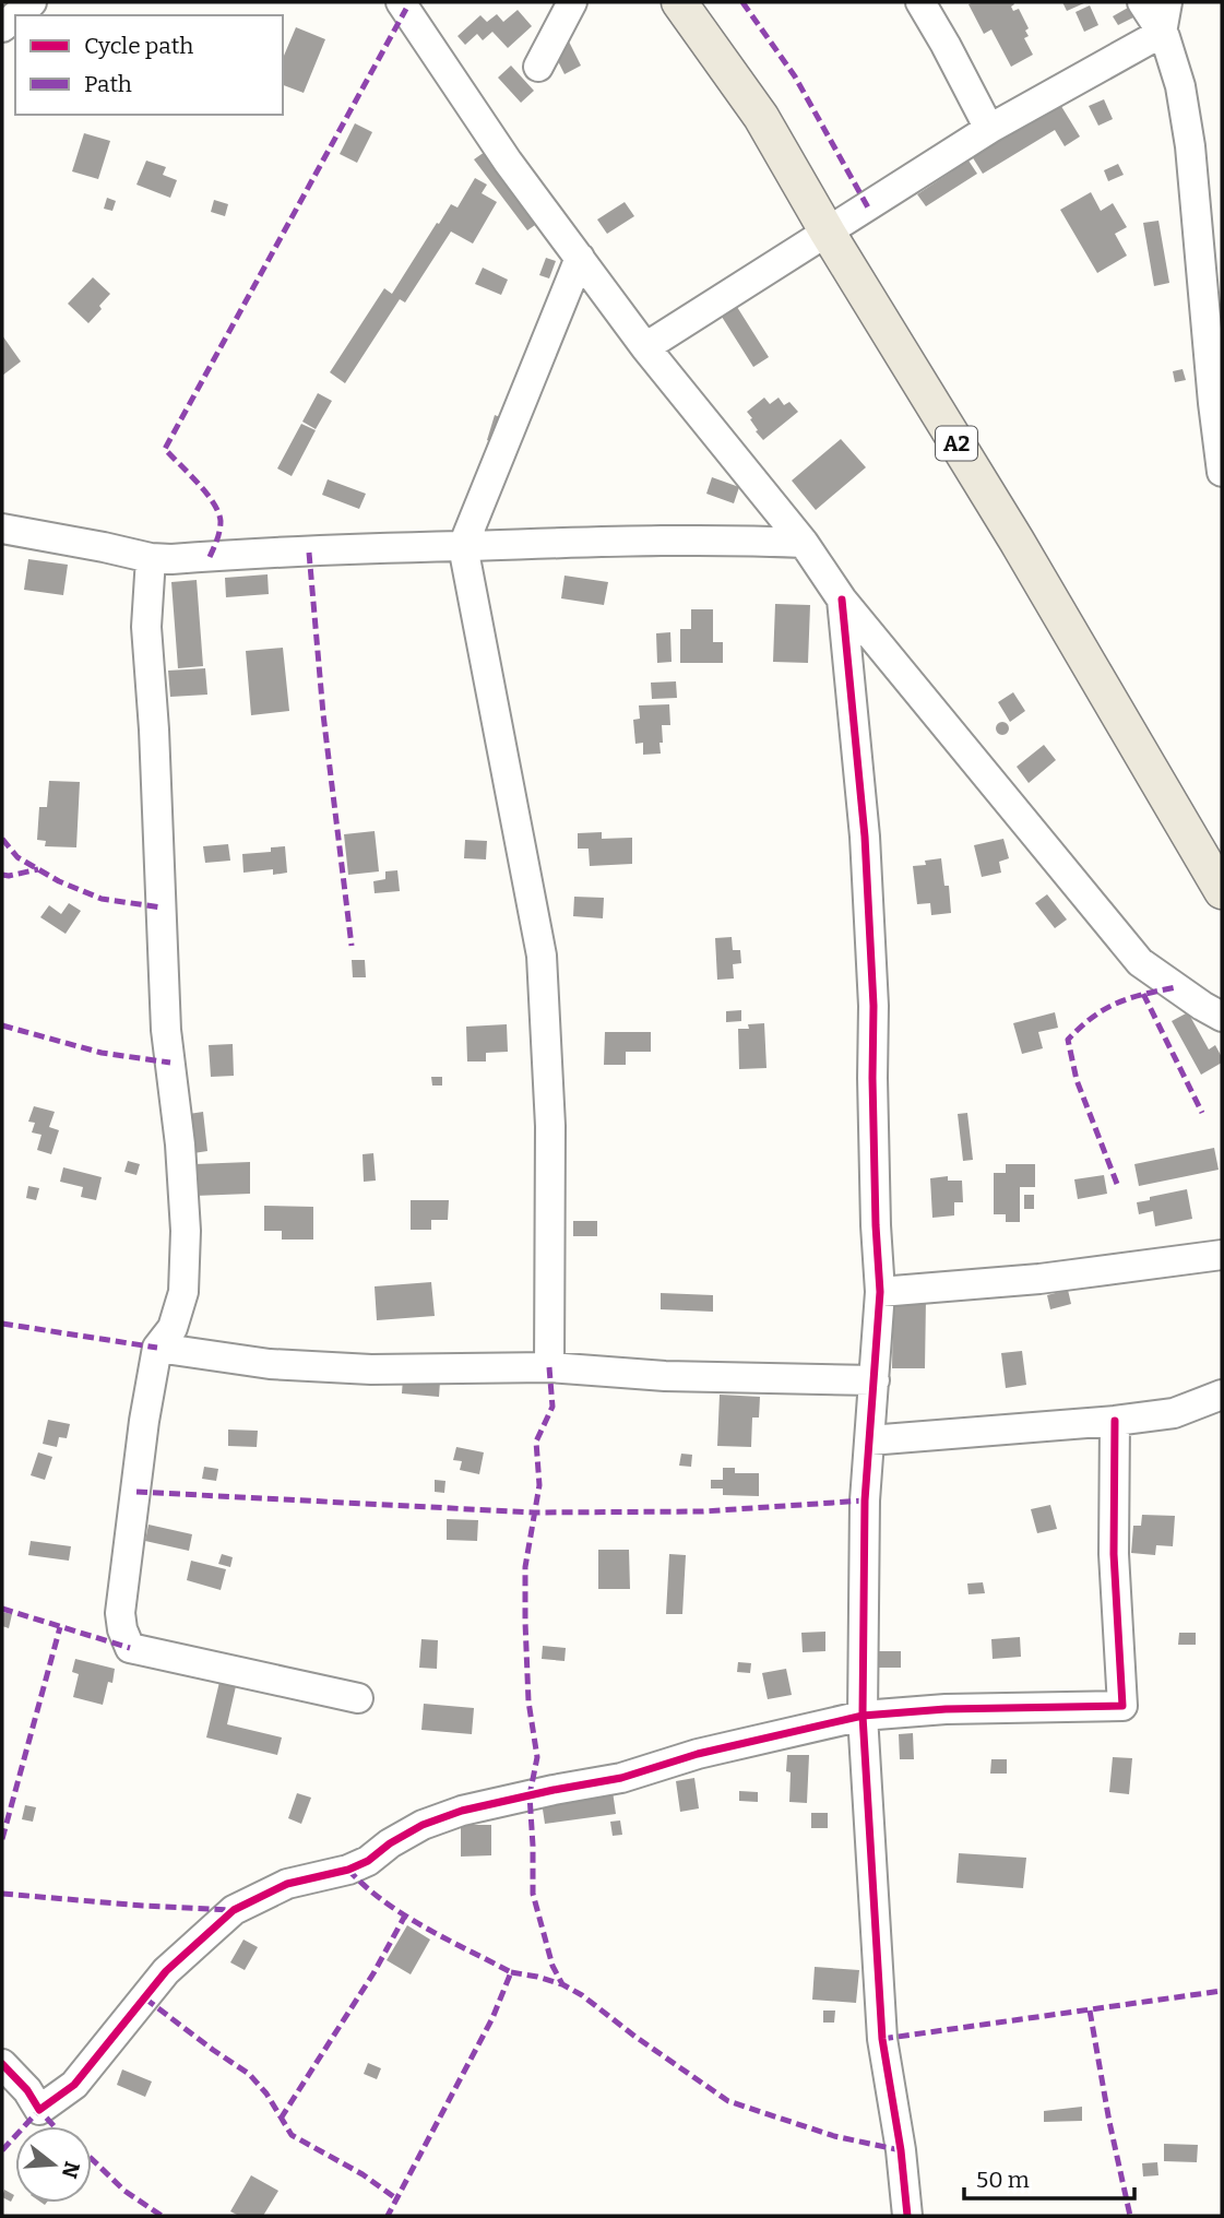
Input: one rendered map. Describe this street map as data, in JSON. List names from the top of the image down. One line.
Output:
{"streets":{"main road":["A2"]},"legend":["Cycle path","Path"],"scale_bar":"50 m","north":"right"}
